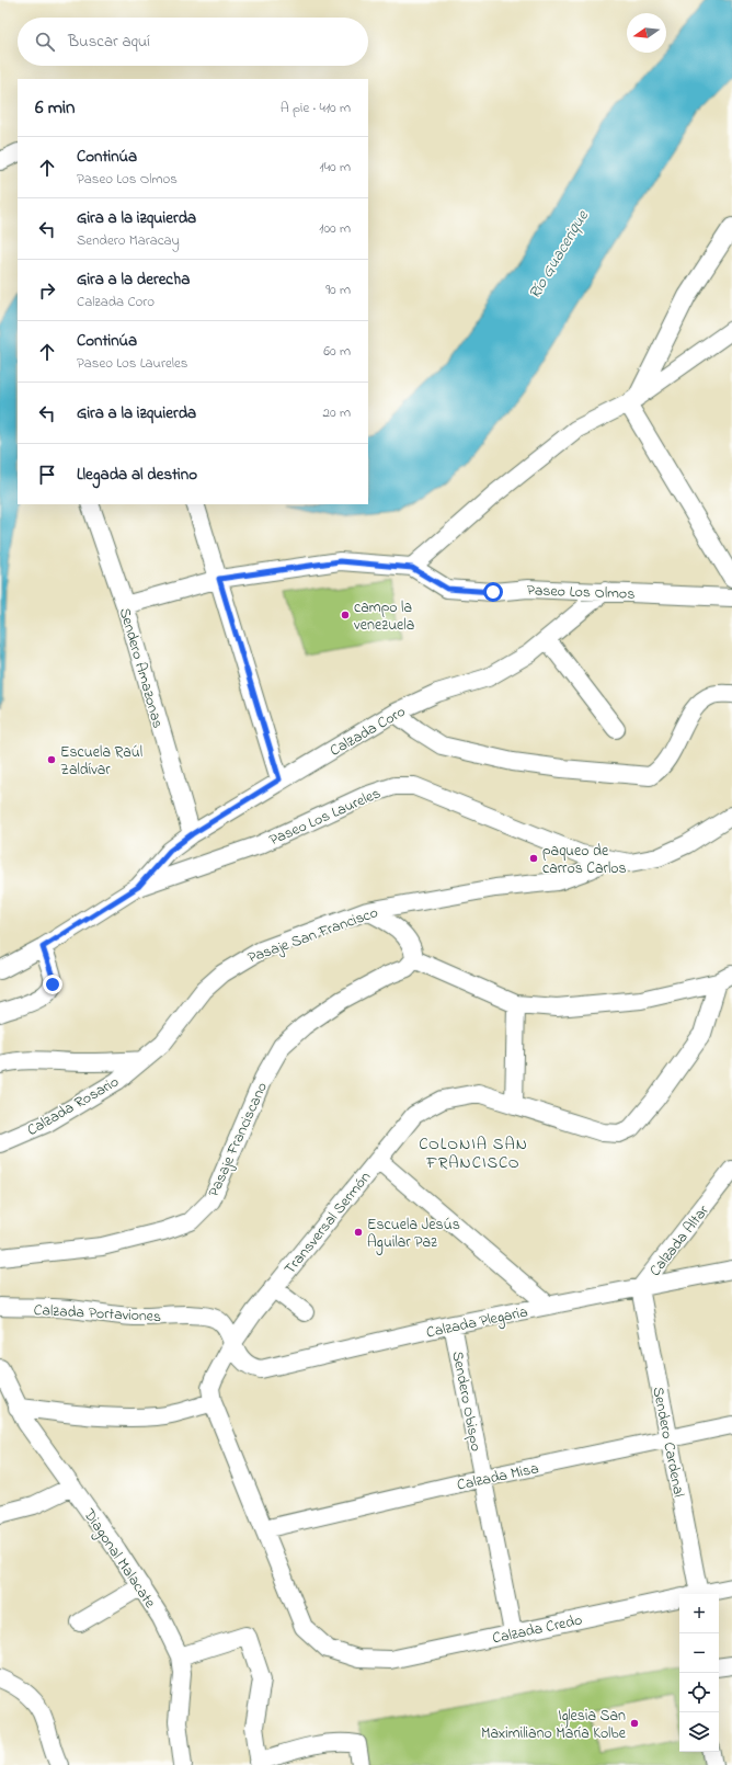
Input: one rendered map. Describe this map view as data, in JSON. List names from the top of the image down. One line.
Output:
{"streets":{"street":["Paseo Los Olmos","Sendero Amazonas","Calzada Coro","Paseo Los Laureles","Pasaje San Francisco","Calzada Rosario","Pasaje Franciscano","Transversal Sermón","Calzada Altar","Calzada Portaviones","Calzada Plegaria","Sendero Obispo","Sendero Cardenal","Calzada Misa","Diagonal Malacate","Calzada Credo"]},"crossings":[["Paseo Los Olmos","Sendero Amazonas"],["Paseo Los Olmos","Calzada Coro"],["Sendero Amazonas","Calzada Coro"],["Calzada Coro","Paseo Los Laureles"],["Paseo Los Laureles","Pasaje San Francisco"],["Pasaje San Francisco","Calzada Rosario"],["Transversal Sermón","Calzada Portaviones"],["Transversal Sermón","Calzada Plegaria"],["Transversal Sermón","Calzada Misa"],["Transversal Sermón","Calzada Credo"],["Calzada Altar","Calzada Plegaria"],["Calzada Altar","Sendero Cardenal"],["Calzada Portaviones","Calzada Plegaria"],["Calzada Plegaria","Sendero Obispo"],["Calzada Plegaria","Sendero Cardenal"],["Sendero Obispo","Calzada Misa"],["Sendero Obispo","Calzada Credo"],["Sendero Cardenal","Calzada Misa"]],"districts":["COLONIA SAN FRANCISCO"],"water":["Río Guacerique"],"places":["campo la venezuela","Escuela Raúl Zaldívar","paqueo de carros Carlos","Escuela Jesús Aguilar Paz","Iglesia San Maximiliano María Kolbe"],"north":"left","page":{"search":"Buscar aquí","heading":["6 min","A pie · 410 m"],"list":[["Continúa","Paseo Los Olmos","140 m"],["Gira a la izquierda","Sendero Maracay","100 m"],["Gira a la derecha","Calzada Coro","90 m"],["Continúa","Paseo Los Laureles","60 m"],["Gira a la izquierda","20 m"],"Llegada al destino"],"map_buttons":["+","−"]}}
